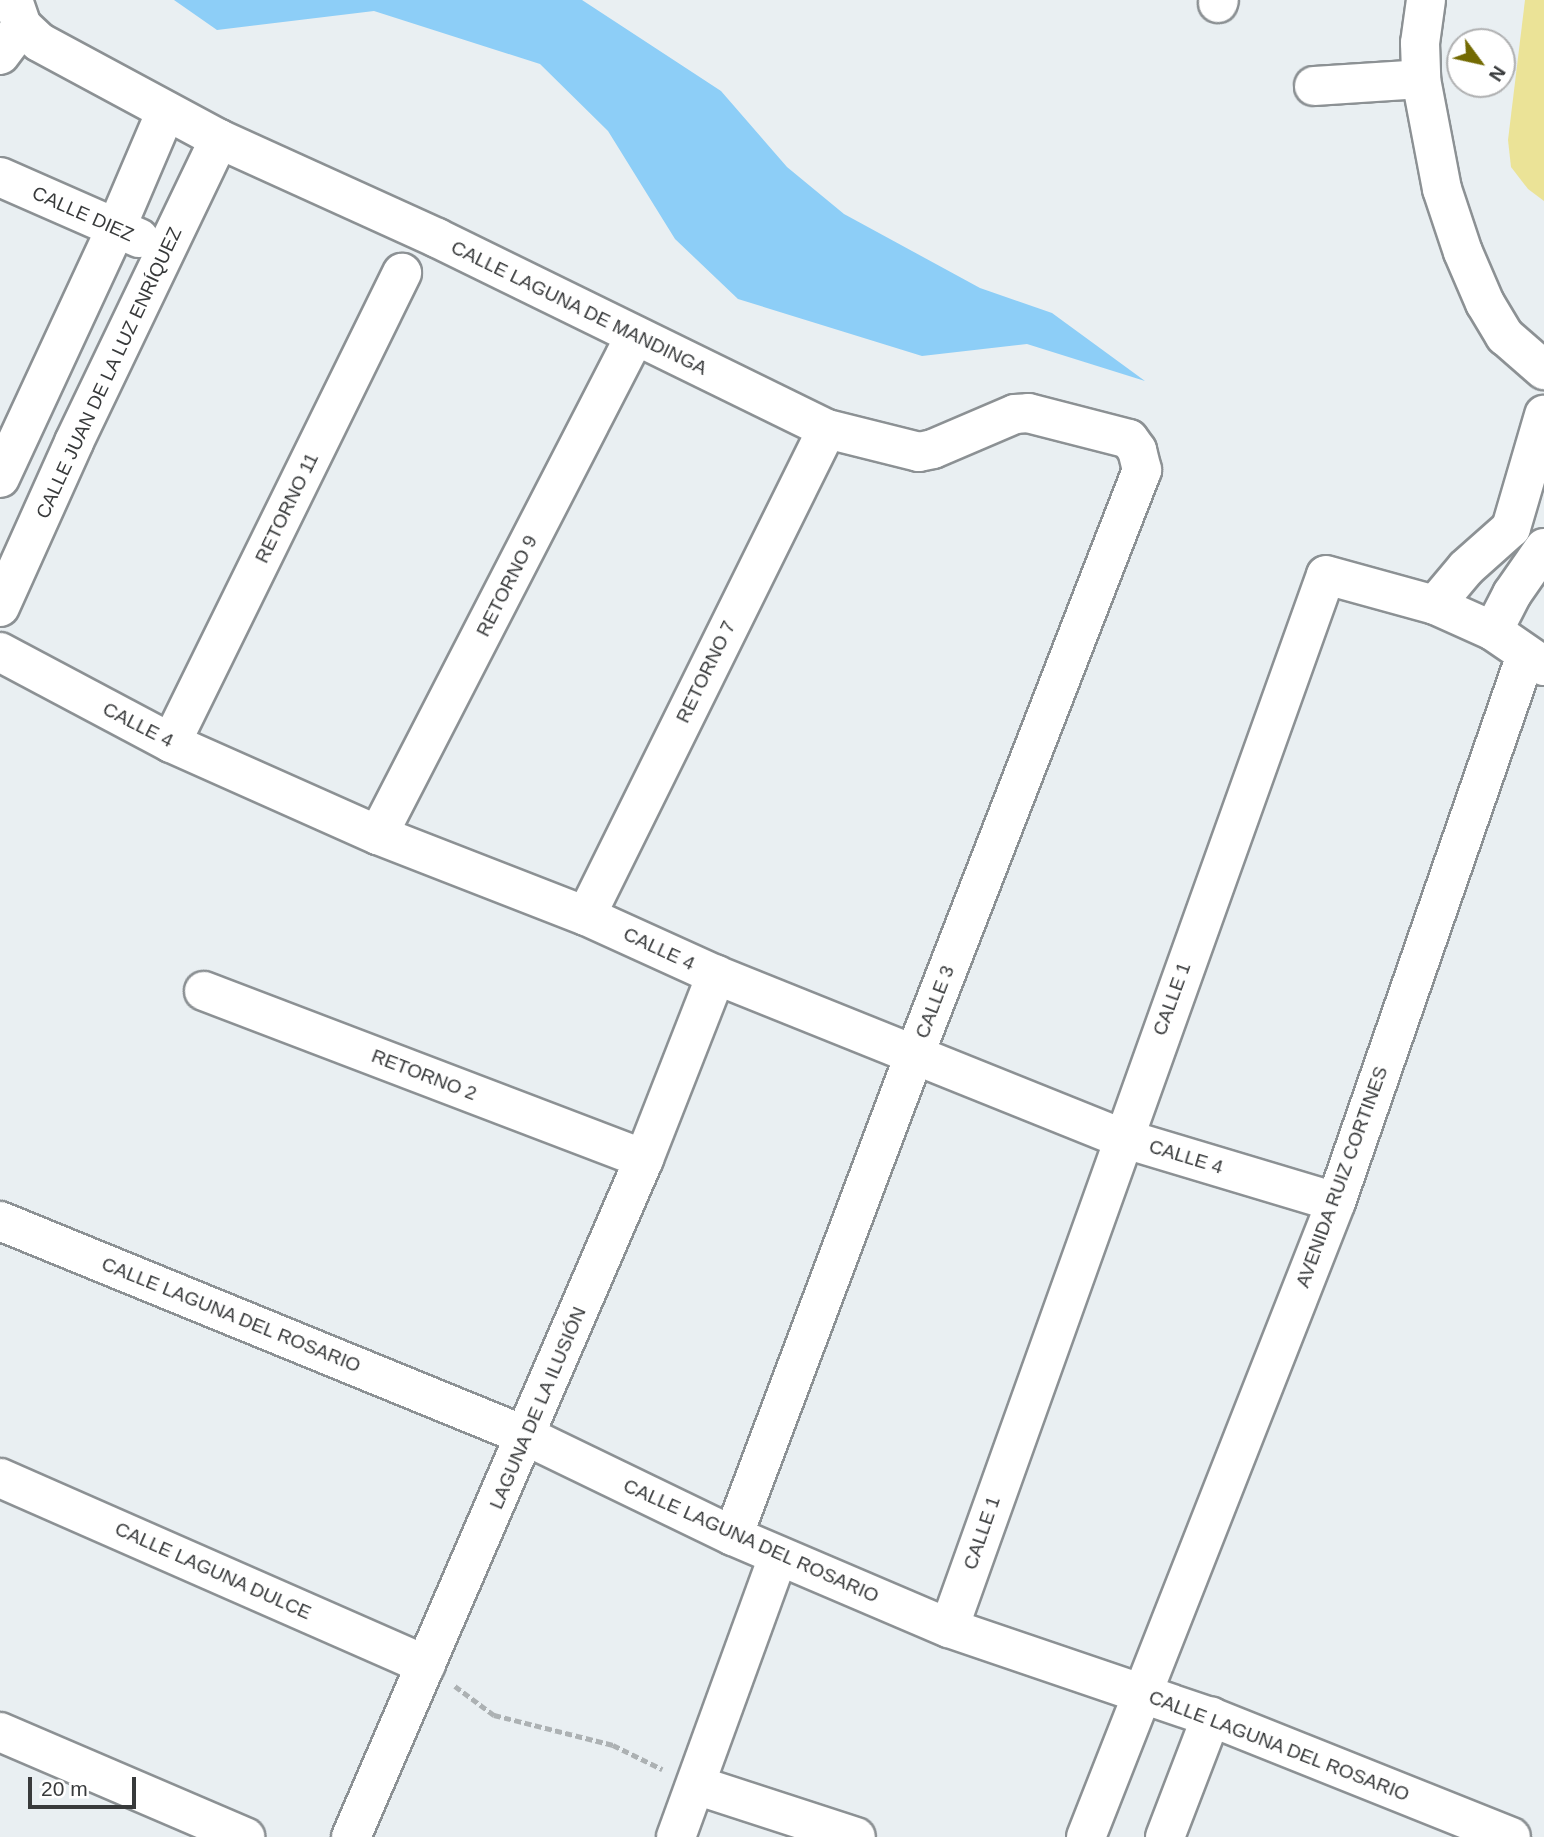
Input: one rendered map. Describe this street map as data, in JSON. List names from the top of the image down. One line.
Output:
{"streets":{"street":["CALLE DIEZ","CALLE LAGUNA DE MANDINGA","CALLE JUAN DE LA LUZ ENRÍQUEZ","RETORNO 11","RETORNO 9","RETORNO 7","CALLE 4","CALLE 1","CALLE 3","RETORNO 2","AVENIDA RUIZ CORTINES","CALLE LAGUNA DEL ROSARIO","LAGUNA DE LA ILUSIÓN","CALLE LAGUNA DULCE"]},"crossings":[["CALLE DIEZ","CALLE JUAN DE LA LUZ ENRÍQUEZ"],["CALLE LAGUNA DE MANDINGA","CALLE JUAN DE LA LUZ ENRÍQUEZ"],["CALLE LAGUNA DE MANDINGA","RETORNO 9"],["CALLE LAGUNA DE MANDINGA","RETORNO 7"],["CALLE LAGUNA DE MANDINGA","CALLE 3"],["RETORNO 11","CALLE 4"],["RETORNO 9","CALLE 4"],["RETORNO 7","CALLE 4"],["CALLE 4","CALLE 1"],["CALLE 4","CALLE 3"],["CALLE 4","AVENIDA RUIZ CORTINES"],["CALLE 4","LAGUNA DE LA ILUSIÓN"],["CALLE 1","AVENIDA RUIZ CORTINES"],["CALLE 1","CALLE LAGUNA DEL ROSARIO"],["CALLE 3","CALLE LAGUNA DEL ROSARIO"],["RETORNO 2","LAGUNA DE LA ILUSIÓN"],["AVENIDA RUIZ CORTINES","CALLE LAGUNA DEL ROSARIO"],["CALLE LAGUNA DEL ROSARIO","LAGUNA DE LA ILUSIÓN"],["LAGUNA DE LA ILUSIÓN","CALLE LAGUNA DULCE"]],"scale_bar":"20 m","north":"bottom right"}
